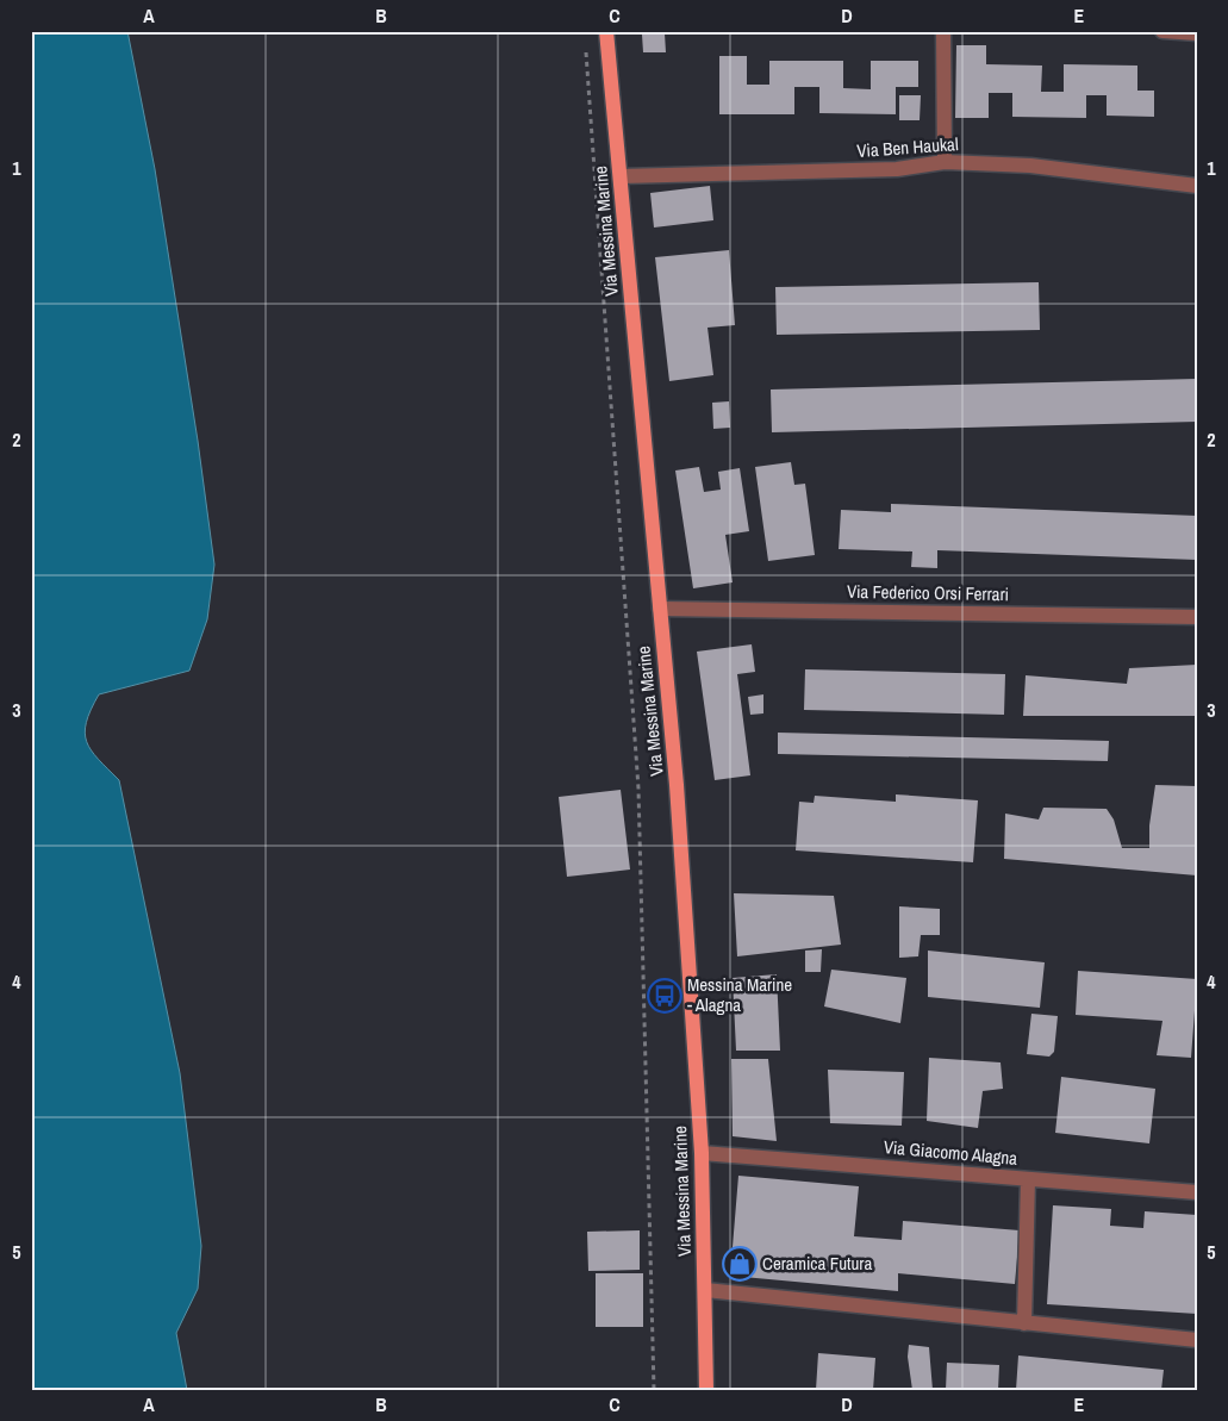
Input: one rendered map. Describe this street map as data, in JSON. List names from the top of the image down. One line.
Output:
{"streets":{"main road":["Via Messina Marine"],"street":["Via Ben Haukal","Via Federico Orsi Ferrari","Via Giacomo Alagna"]},"crossings":[["Via Ben Haukal","Via Messina Marine"],["Via Messina Marine","Via Federico Orsi Ferrari"],["Via Messina Marine","Via Giacomo Alagna"]],"places":{"bus stop":["Messina Marine - Alagna"],"shop":["Ceramica Futura"]},"grid":{"columns":["A","B","C","D","E"],"rows":["1","2","3","4","5"]}}
